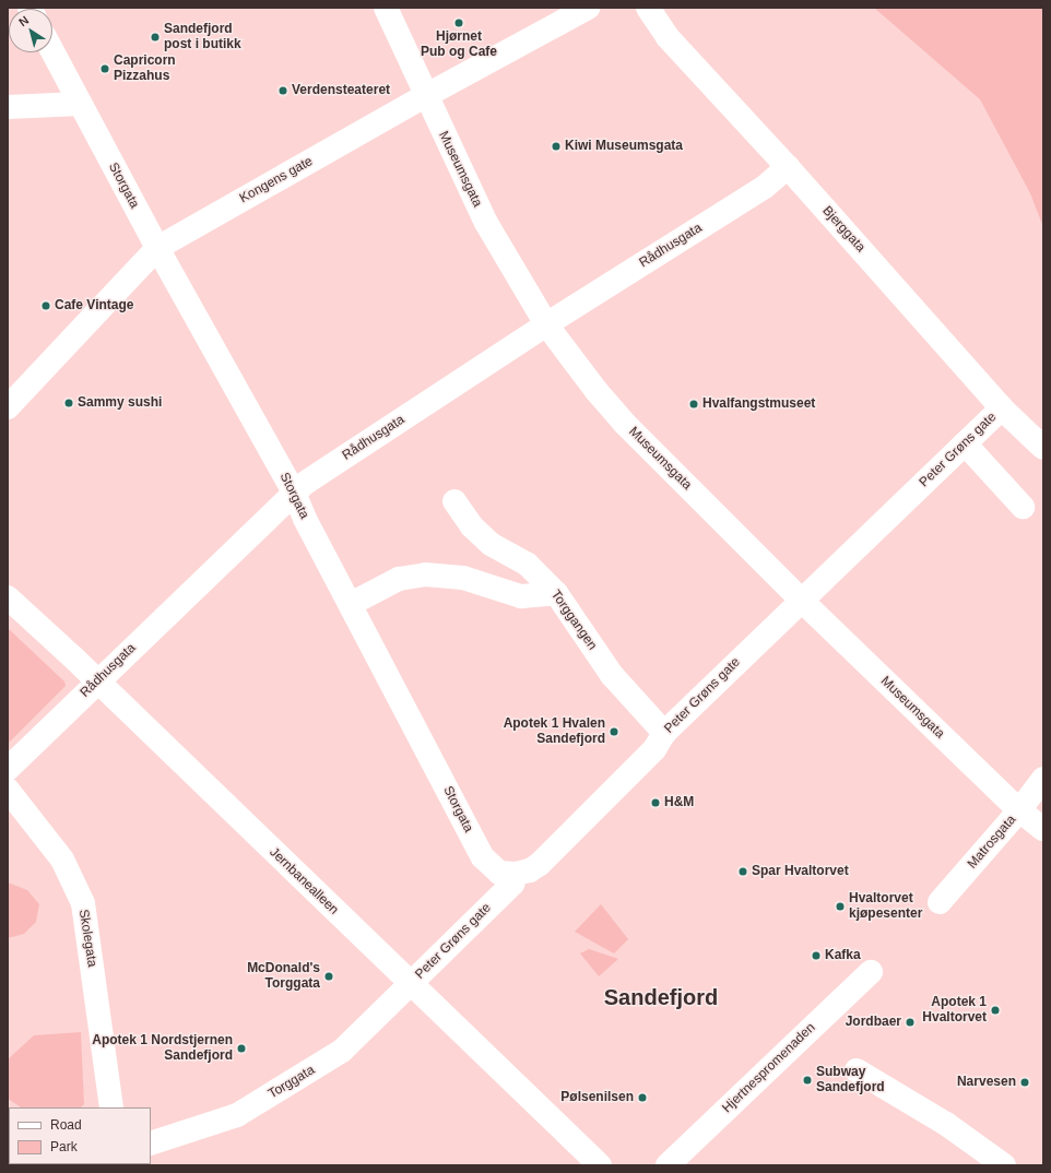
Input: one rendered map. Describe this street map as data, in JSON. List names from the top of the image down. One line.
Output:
{"streets":{"street":["Museumsgata","Kongens gate","Storgata","Bjerggata","Rådhusgata","Peter Grøns gate","Torggangen","Matrosgata","Jernbanealleen","Skolegata","Hjertnespromenaden","Torggata"]},"crossings":[["Museumsgata","Kongens gate"],["Museumsgata","Rådhusgata"],["Museumsgata","Peter Grøns gate"],["Museumsgata","Matrosgata"],["Kongens gate","Storgata"],["Storgata","Rådhusgata"],["Storgata","Peter Grøns gate"],["Bjerggata","Rådhusgata"],["Bjerggata","Peter Grøns gate"],["Rådhusgata","Jernbanealleen"],["Peter Grøns gate","Torggangen"],["Peter Grøns gate","Jernbanealleen"],["Peter Grøns gate","Torggata"],["Jernbanealleen","Torggata"]],"districts":["Sandefjord"],"places":["Hjørnet Pub og Cafe","Sandefjord post i butikk","Capricorn Pizzahus","Verdensteateret","Kiwi Museumsgata","Cafe Vintage","Sammy sushi","Hvalfangstmuseet","Apotek 1 Hvalen Sandefjord","H&M","Spar Hvaltorvet","Hvaltorvet kjøpesenter","Kafka","McDonald's Torggata","Apotek 1 Hvaltorvet","Jordbaer","Apotek 1 Nordstjernen Sandefjord","Subway Sandefjord","Narvesen","Pølsenilsen"],"legend":["Road","Park"],"north":"top left"}
